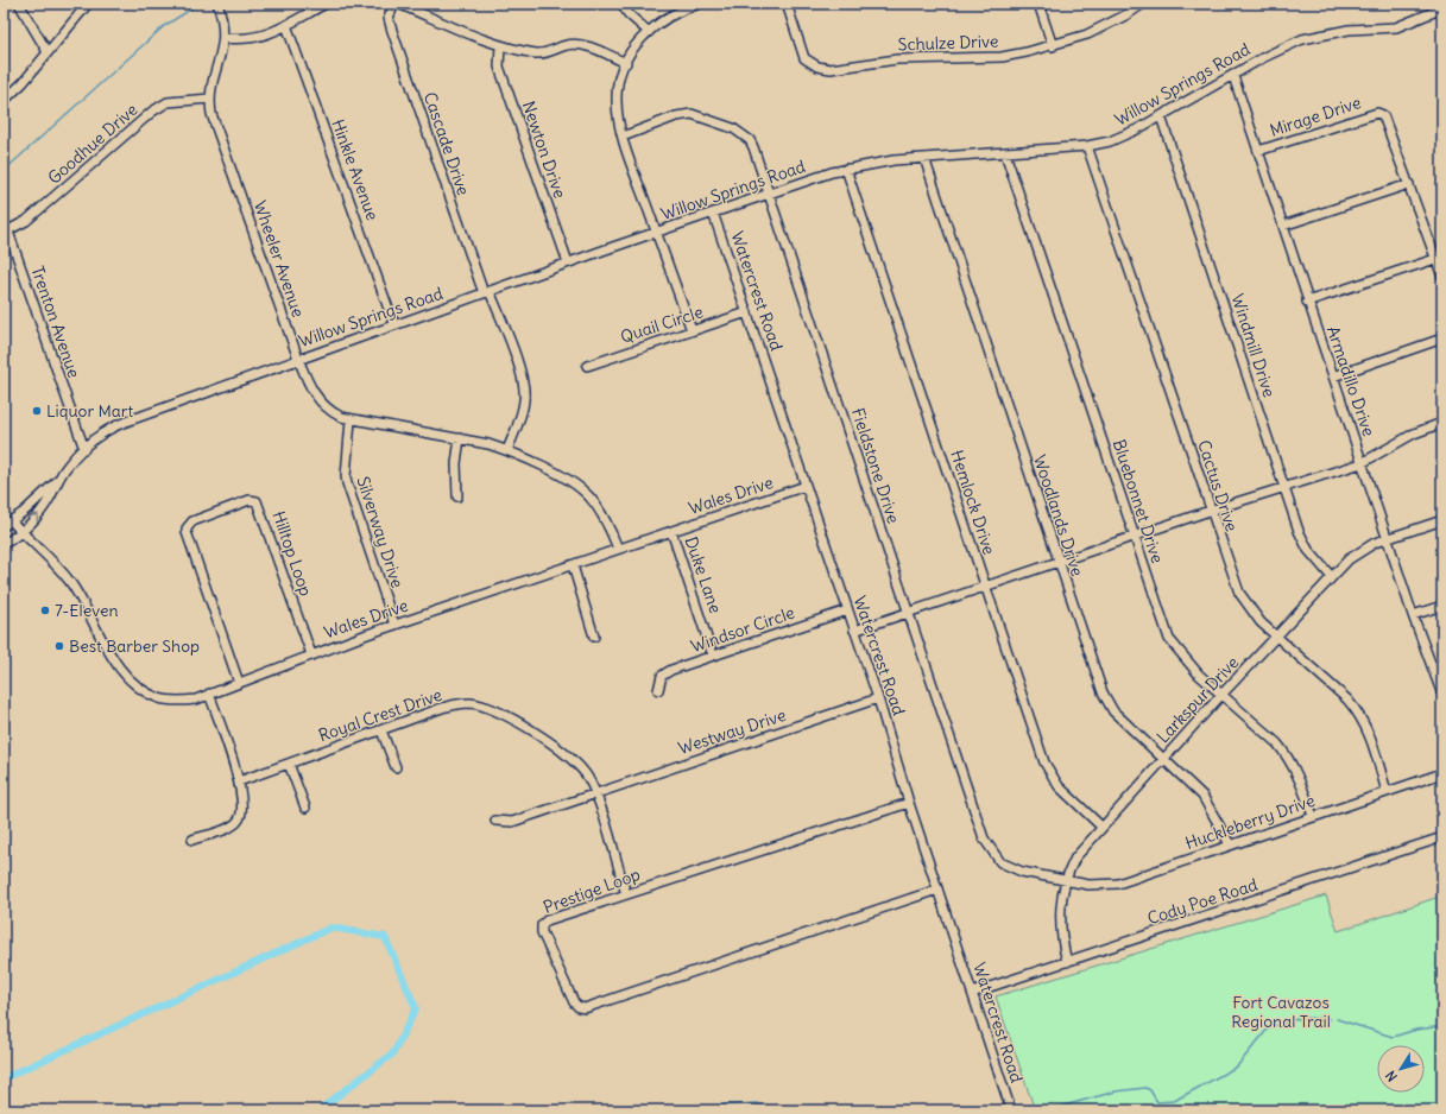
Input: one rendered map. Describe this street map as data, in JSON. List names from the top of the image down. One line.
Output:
{"streets":{"street":["Schulze Drive","Willow Springs Road","Mirage Drive","Goodhue Drive","Cascade Drive","Newton Drive","Hinkle Avenue","Wheeler Avenue","Watercrest Road","Trenton Avenue","Quail Circle","Windmill Drive","Armadillo Drive","Fieldstone Drive","Cactus Drive","Wales Drive","Bluebonnet Drive","Hemlock Drive","Woodlands Drive","Silverway Drive","Hilltop Loop","Duke Lane","Windsor Circle","Larkspur Drive","Royal Crest Drive","Westway Drive","Huckleberry Drive","Prestige Loop","Cody Poe Road"]},"crossings":[["Willow Springs Road","Cascade Drive"],["Willow Springs Road","Newton Drive"],["Willow Springs Road","Hinkle Avenue"],["Willow Springs Road","Wheeler Avenue"],["Willow Springs Road","Watercrest Road"],["Willow Springs Road","Trenton Avenue"],["Willow Springs Road","Windmill Drive"],["Willow Springs Road","Armadillo Drive"],["Willow Springs Road","Fieldstone Drive"],["Willow Springs Road","Cactus Drive"],["Willow Springs Road","Wales Drive"],["Willow Springs Road","Bluebonnet Drive"],["Willow Springs Road","Hemlock Drive"],["Willow Springs Road","Woodlands Drive"],["Mirage Drive","Armadillo Drive"],["Goodhue Drive","Wheeler Avenue"],["Goodhue Drive","Trenton Avenue"],["Cascade Drive","Wheeler Avenue"],["Wheeler Avenue","Wales Drive"],["Wheeler Avenue","Silverway Drive"],["Watercrest Road","Quail Circle"],["Watercrest Road","Wales Drive"],["Watercrest Road","Windsor Circle"],["Watercrest Road","Westway Drive"],["Watercrest Road","Prestige Loop"],["Watercrest Road","Cody Poe Road"],["Windmill Drive","Larkspur Drive"],["Armadillo Drive","Larkspur Drive"],["Fieldstone Drive","Larkspur Drive"],["Fieldstone Drive","Huckleberry Drive"],["Cactus Drive","Larkspur Drive"],["Cactus Drive","Huckleberry Drive"],["Wales Drive","Silverway Drive"],["Wales Drive","Hilltop Loop"],["Wales Drive","Duke Lane"],["Bluebonnet Drive","Larkspur Drive"],["Bluebonnet Drive","Huckleberry Drive"],["Hemlock Drive","Larkspur Drive"],["Woodlands Drive","Larkspur Drive"],["Woodlands Drive","Huckleberry Drive"],["Duke Lane","Windsor Circle"],["Larkspur Drive","Huckleberry Drive"],["Larkspur Drive","Cody Poe Road"],["Royal Crest Drive","Westway Drive"],["Royal Crest Drive","Prestige Loop"]],"parks":["Fort Cavazos Regional Trail"],"places":["Liquor Mart","7-Eleven","Best Barber Shop"],"north":"bottom left"}
